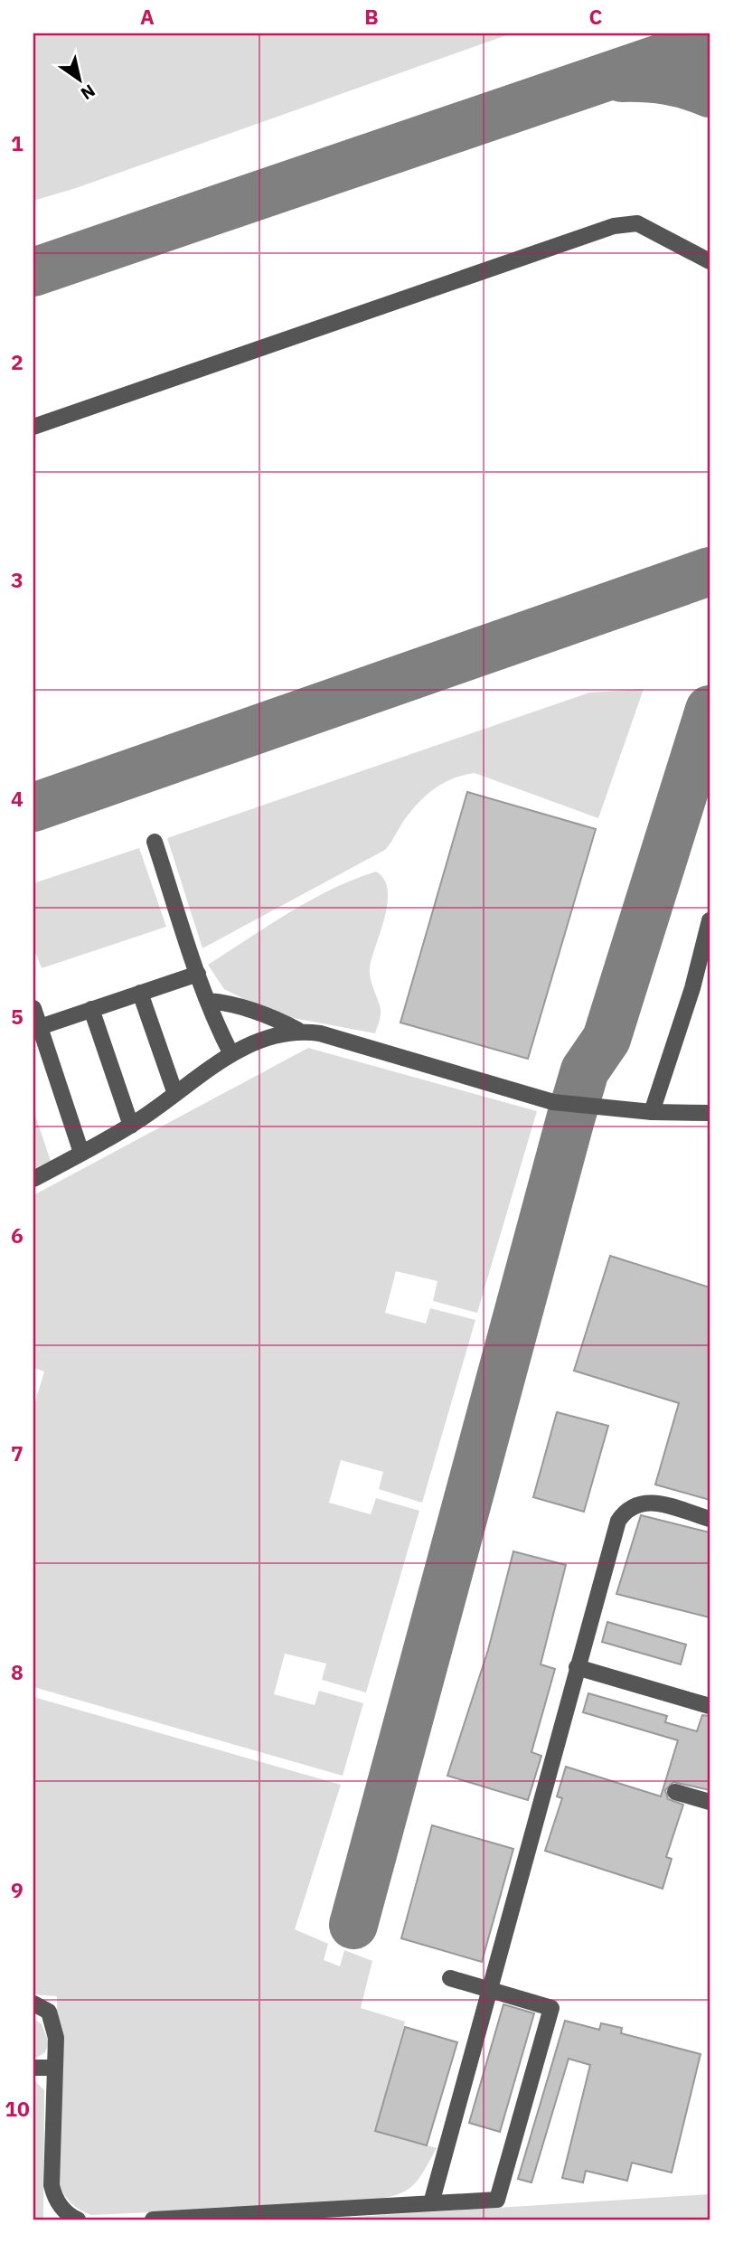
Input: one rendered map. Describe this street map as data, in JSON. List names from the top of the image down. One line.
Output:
{"north":"bottom right","grid":{"columns":["A","B","C"],"rows":["1","2","3","4","5","6","7","8","9","10"]}}
